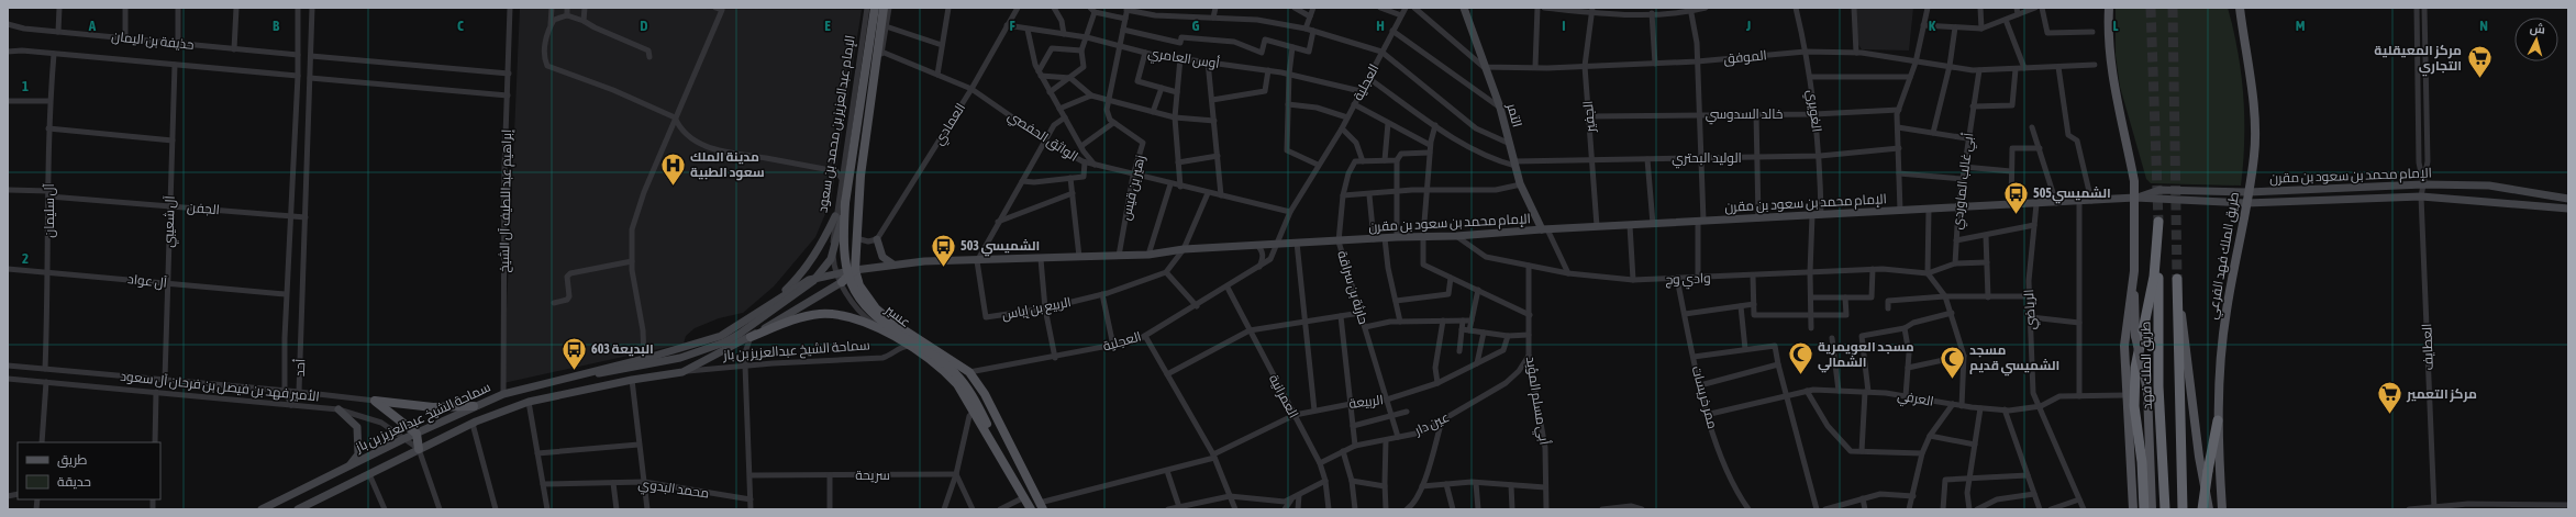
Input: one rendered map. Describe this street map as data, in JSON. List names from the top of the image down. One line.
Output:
{"streets":{"highway":["طريق الملك فهد"],"main road":["الإمام عبدالعزيز بن محمد بن سعود","طريق الملك فهد الفرعي","عسير","سماحة الشيخ عبدالعزيز بن باز"],"street":["حذيفة بن اليمان","الموفق","أوس العامري","العجلية","الغويري","خالد السدوسي","التمر","الجفير","العمادي","الواثق الحفصي","الوليد البحتري","الإمام محمد بن سعود بن مقرن","أبي غالب الماوردي","زهير بن قيس","إبراهيم عبداللطيف آل الشيخ","الجفن","آل سليمان","آل شعيبي","وادي وج","آل عواد","حارثة بن سراقة","الربيع بن إياس","الرياضي","العطايف","أحد","الأمير فهد بن فيصل بن فرحان آل سعود","العمرانية","ممر خريسات","العرفي","أبي مسلم المؤيد","الربيعة","عين دار","سريحة","محمد البدوي"]},"crossings":[["حذيفة بن اليمان","آل سليمان"],["حذيفة بن اليمان","آل شعيبي"],["حذيفة بن اليمان","أحد"],["الموفق","الغويري"],["الموفق","التمر"],["الموفق","الجفير"],["الموفق","أبي غالب الماوردي"],["أوس العامري","العجلية"],["أوس العامري","العمادي"],["العجلية","الواثق الحفصي"],["العجلية","الوليد البحتري"],["العجلية","الإمام محمد بن سعود بن مقرن"],["العجلية","العمرانية"],["الغويري","خالد السدوسي"],["الغويري","الوليد البحتري"],["الغويري","الإمام محمد بن سعود بن مقرن"],["الغويري","وادي وج"],["خالد السدوسي","الجفير"],["التمر","الوليد البحتري"],["التمر","الإمام محمد بن سعود بن مقرن"],["الجفير","الوليد البحتري"],["الجفير","الإمام محمد بن سعود بن مقرن"],["الإمام عبدالعزيز بن محمد بن سعود","عسير"],["العمادي","الواثق الحفصي"],["الواثق الحفصي","زهير بن قيس"],["الإمام محمد بن سعود بن مقرن","أبي غالب الماوردي"],["الإمام محمد بن سعود بن مقرن","زهير بن قيس"],["الإمام محمد بن سعود بن مقرن","طريق الملك فهد الفرعي"],["الإمام محمد بن سعود بن مقرن","وادي وج"],["الإمام محمد بن سعود بن مقرن","حارثة بن سراقة"],["الإمام محمد بن سعود بن مقرن","الربيع بن إياس"],["الإمام محمد بن سعود بن مقرن","الرياضي"],["الإمام محمد بن سعود بن مقرن","العطايف"],["الإمام محمد بن سعود بن مقرن","سماحة الشيخ عبدالعزيز بن باز"],["إبراهيم عبداللطيف آل الشيخ","سماحة الشيخ عبدالعزيز بن باز"],["الجفن","آل سليمان"],["الجفن","آل شعيبي"],["الجفن","أحد"],["آل سليمان","آل عواد"],["آل سليمان","الأمير فهد بن فيصل بن فرحان آل سعود"],["آل شعيبي","آل عواد"],["آل شعيبي","الأمير فهد بن فيصل بن فرحان آل سعود"],["وادي وج","ممر خريسات"],["وادي وج","أبي مسلم المؤيد"],["آل عواد","أحد"],["حارثة بن سراقة","الربيعة"],["حارثة بن سراقة","عين دار"],["الرياضي","العرفي"],["عسير","سماحة الشيخ عبدالعزيز بن باز"],["سماحة الشيخ عبدالعزيز بن باز","الأمير فهد بن فيصل بن فرحان آل سعود"],["أحد","الأمير فهد بن فيصل بن فرحان آل سعود"],["العمرانية","الربيعة"],["العمرانية","عين دار"],["ممر خريسات","العرفي"],["أبي مسلم المؤيد","عين دار"]],"places":{"supermarket":["مركز المعيقلية التجاري","مركز التعمير"],"hospital":["مدينة الملك سعود الطبية"],"bus stop":["الشميسي505","الشميسي 503","البديعة 603"],"mosque":["مسجد العويمرية الشمالي","مسجد الشميسي قديم"]},"legend":["طريق","حديقة"],"north":"top","grid":{"columns":["A","B","C","D","E","F","G","H","I","J","K","L","M","N"],"rows":["1","2"]}}
